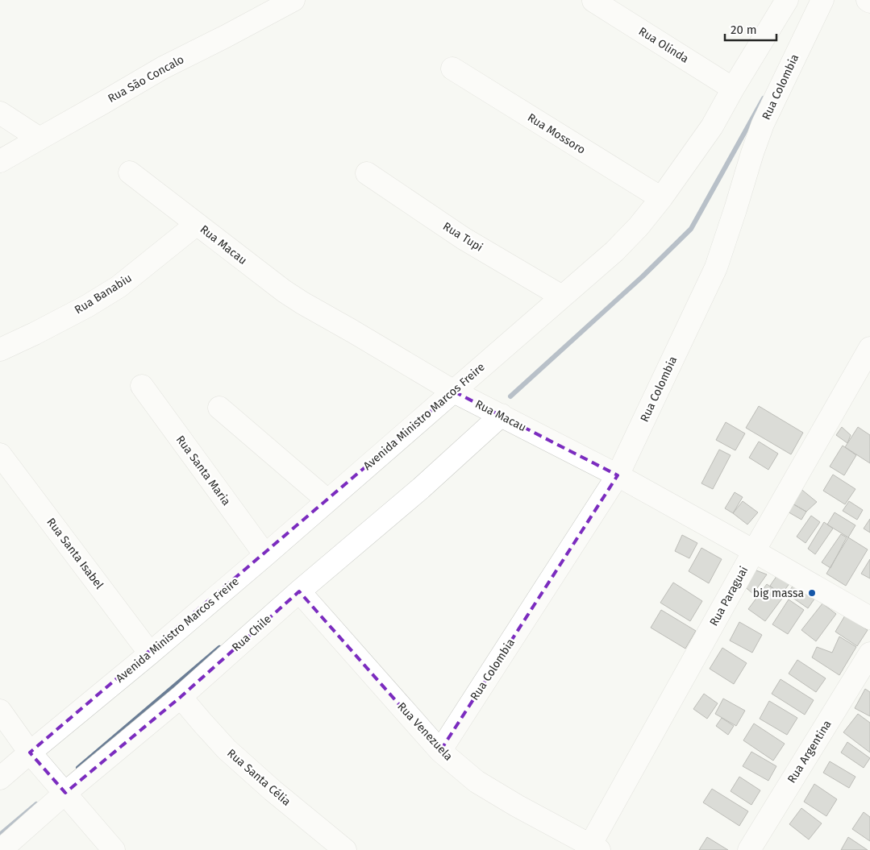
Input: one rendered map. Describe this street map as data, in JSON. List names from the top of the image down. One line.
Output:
{"streets":{"street":["Rua Olinda","Rua São Concalo","Rua Colombia","Rua Mossoro","Rua Tupi","Rua Macau","Rua Banabiu","Avenida Ministro Marcos Freire","Rua Santa Maria","Rua Santa Isabel","Rua Paraguai","Rua Chile","Rua Venezuela","Rua Argentina","Rua Santa Célia"]},"crossings":[["Rua Olinda","Avenida Ministro Marcos Freire"],["Rua Colombia","Rua Macau"],["Rua Colombia","Rua Venezuela"],["Rua Mossoro","Avenida Ministro Marcos Freire"],["Rua Tupi","Avenida Ministro Marcos Freire"],["Rua Macau","Rua Banabiu"],["Rua Macau","Avenida Ministro Marcos Freire"],["Rua Macau","Rua Paraguai"],["Rua Macau","Rua Chile"],["Avenida Ministro Marcos Freire","Rua Santa Maria"],["Avenida Ministro Marcos Freire","Rua Santa Isabel"],["Rua Paraguai","Rua Venezuela"],["Rua Chile","Rua Venezuela"],["Rua Chile","Rua Santa Célia"]],"places":["big massa"],"scale_bar":"20 m"}
